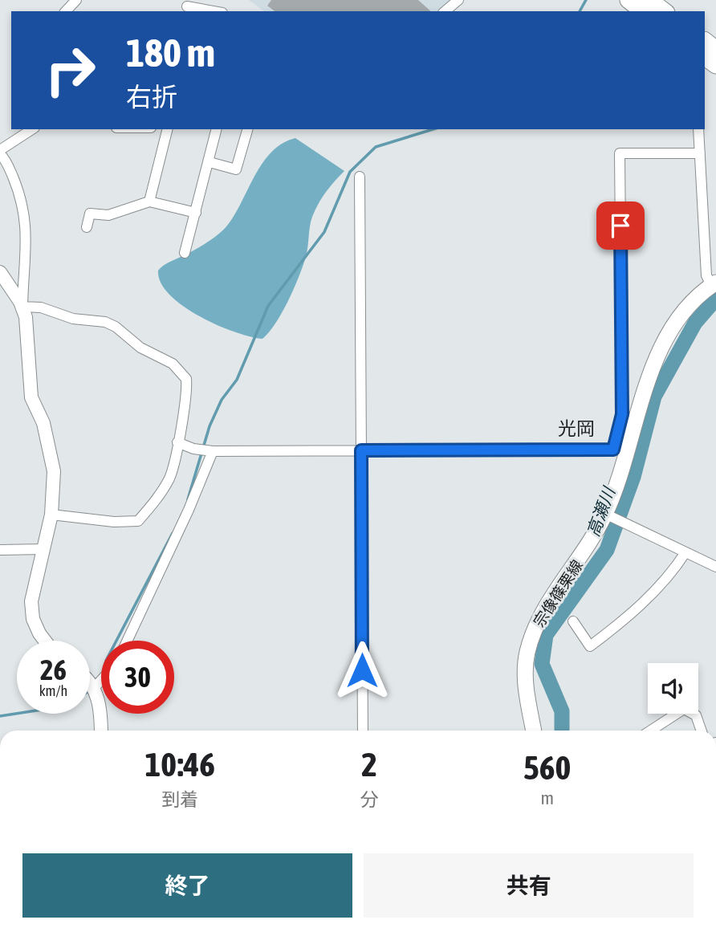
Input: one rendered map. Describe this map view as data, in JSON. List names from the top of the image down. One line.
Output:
{"streets":{"main road":["宗像篠栗線"]},"districts":["光岡"],"water":["高瀬川"],"page":{"turn":["180 m","右折"],"speed":"26 km/h","limit":"30","eta":["10:46","到着","2","分","560","m"],"buttons":["終了","共有"]}}
